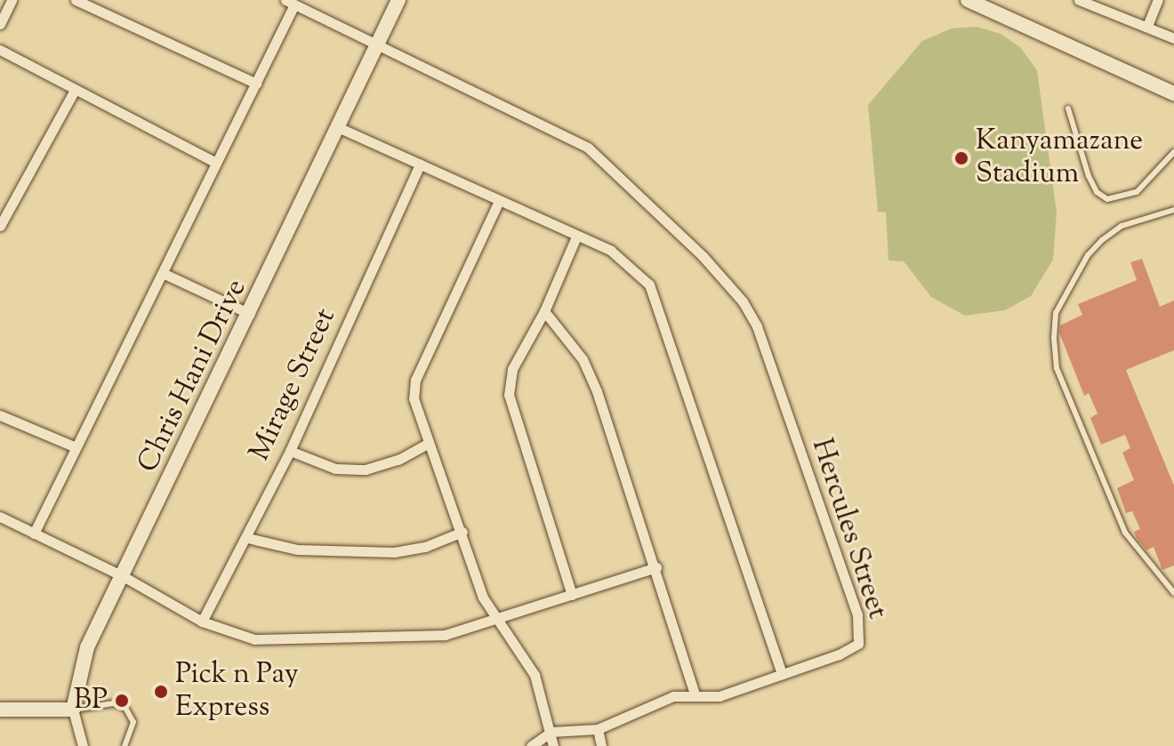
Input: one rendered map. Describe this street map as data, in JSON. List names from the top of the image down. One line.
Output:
{"streets":{"street":["Chris Hani Drive","Mirage Street","Hercules Street"]},"crossings":[["Chris Hani Drive","Hercules Street"]],"places":["Kanyamazane Stadium","Pick n Pay Express","BP"]}
